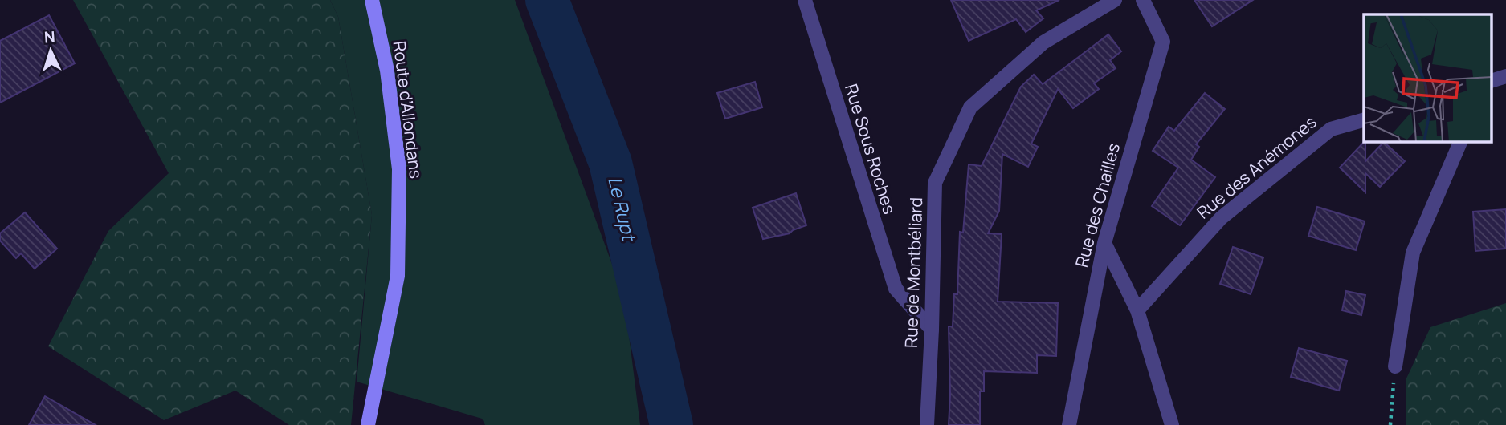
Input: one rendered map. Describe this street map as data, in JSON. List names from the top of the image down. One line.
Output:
{"streets":{"main road":["Route d’Allondans"],"street":["Rue Sous Roches","Rue des Anémones","Rue des Chailles","Rue de Montbéliard"]},"crossings":[["Rue Sous Roches","Rue de Montbéliard"]],"water":["Le Rupt"],"north":"top"}
